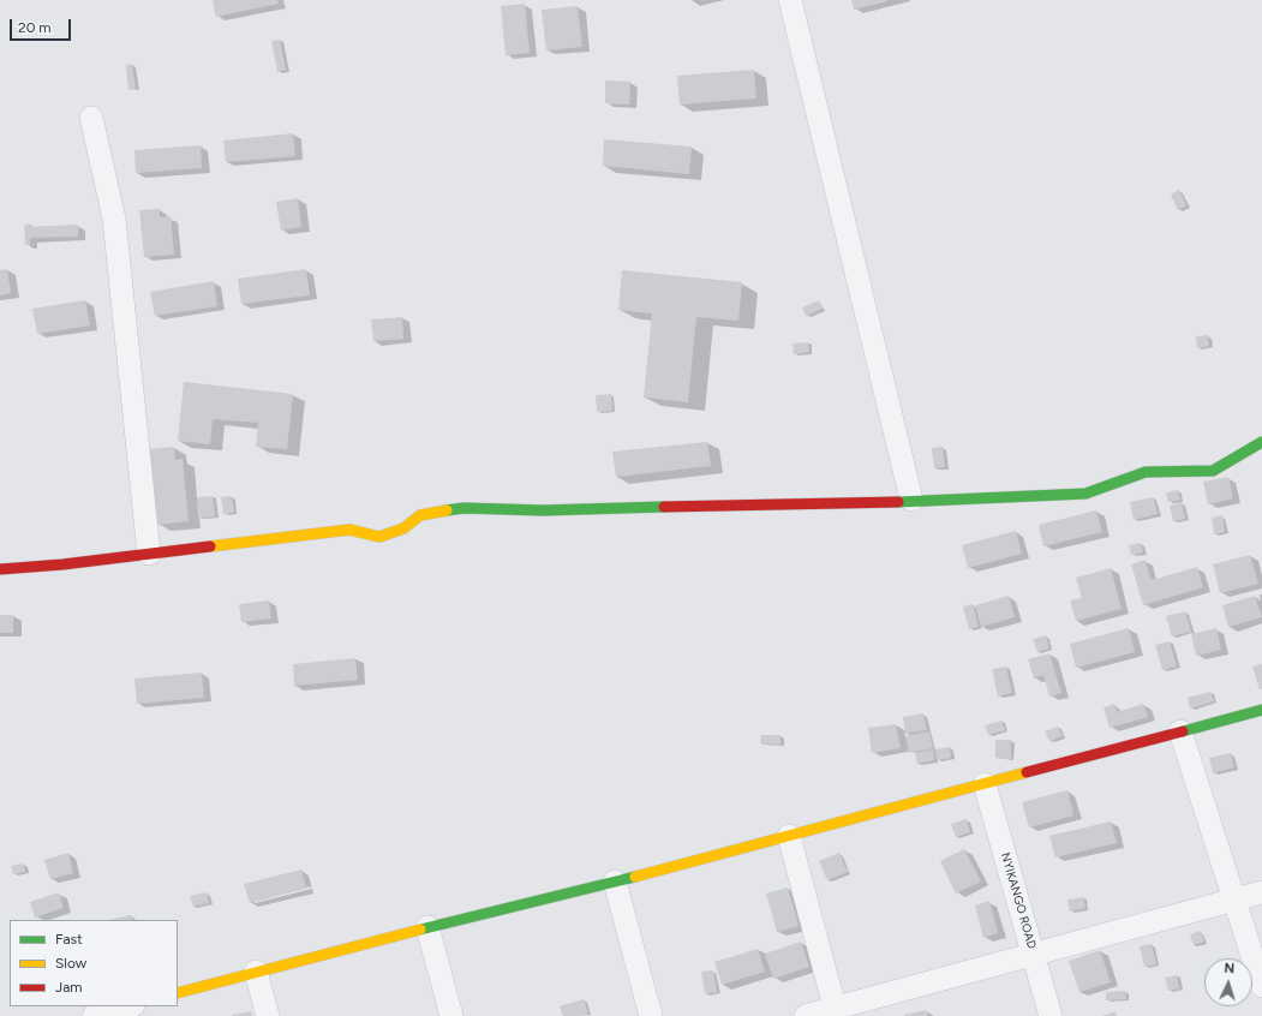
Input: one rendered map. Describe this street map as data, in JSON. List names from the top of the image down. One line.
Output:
{"streets":{"street":["NYIKANGO ROAD"]},"legend":["Fast","Slow","Jam"],"scale_bar":"20 m","north":"top"}
